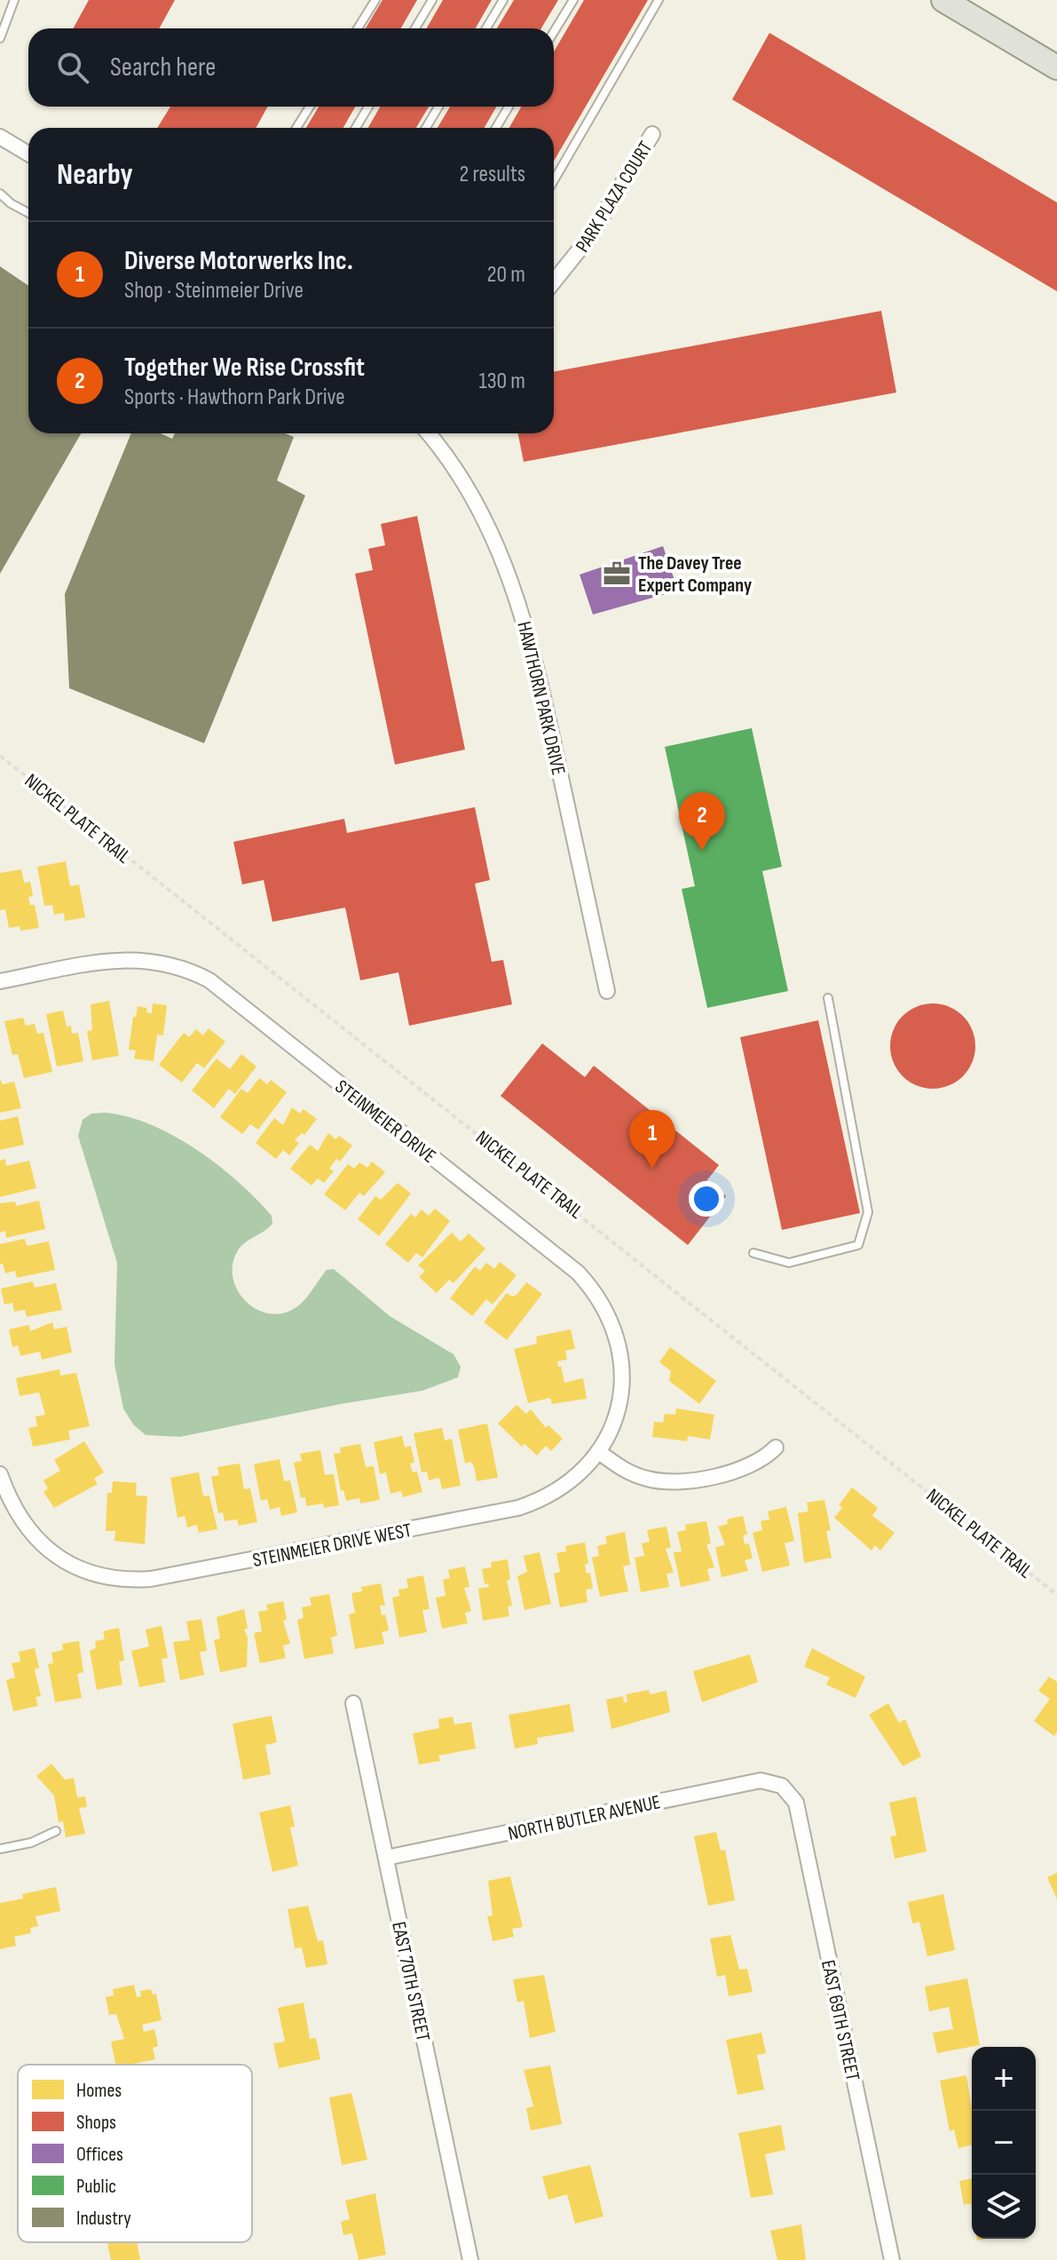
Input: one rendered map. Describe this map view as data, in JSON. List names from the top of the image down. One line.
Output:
{"streets":{"street":["PARK PLAZA COURT","HAWTHORN PARK DRIVE","STEINMEIER DRIVE","STEINMEIER DRIVE WEST","NORTH BUTLER AVENUE","EAST 70TH STREET","EAST 69TH STREET"],"path":["NICKEL PLATE TRAIL"]},"crossings":[["STEINMEIER DRIVE","STEINMEIER DRIVE WEST"],["NORTH BUTLER AVENUE","EAST 70TH STREET"],["NORTH BUTLER AVENUE","EAST 69TH STREET"]],"places":{"office":["The Davey Tree Expert Company"]},"legend":["Homes","Shops","Offices","Public","Industry"],"page":{"search":"Search here","heading":["Nearby","2 results"],"list":[{"mark":"1","name":"Diverse Motorwerks Inc.","note":"Shop · Steinmeier Drive","value":"20 m"},{"mark":"2","name":"Together We Rise Crossfit","note":"Sports · Hawthorn Park Drive","value":"130 m"}],"pins":["2","1"],"map_buttons":["+","−"]}}
